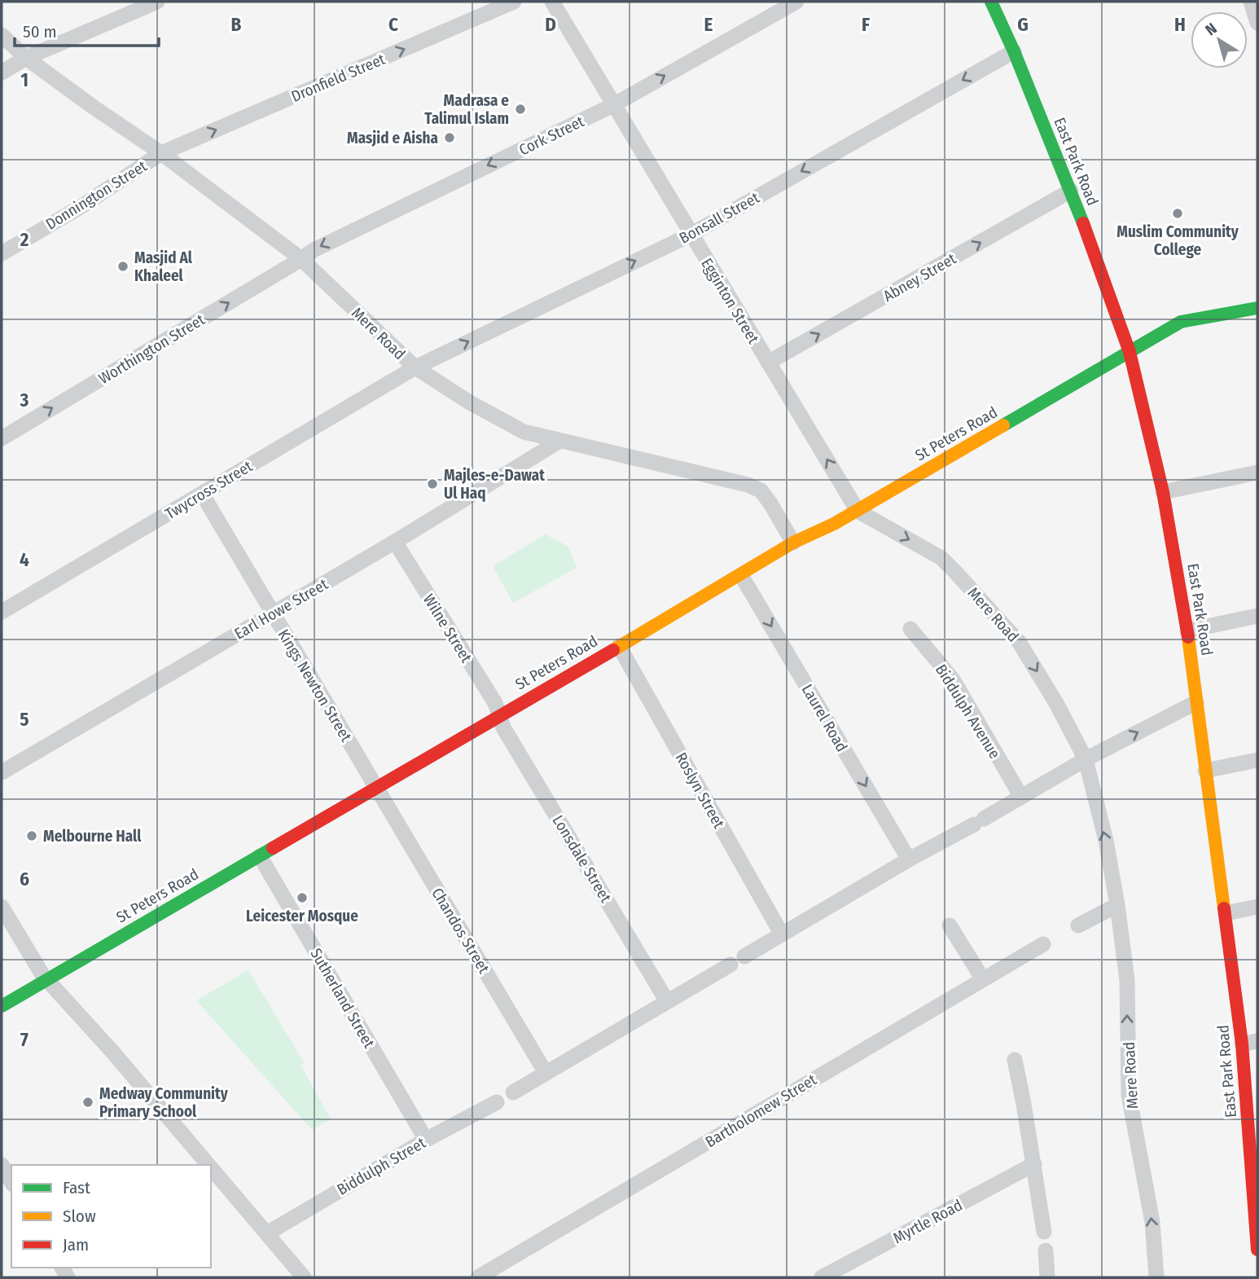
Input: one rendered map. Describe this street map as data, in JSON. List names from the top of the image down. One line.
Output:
{"streets":{"street":["Dronfield Street","Cork Street","East Park Road","Donnington Street","Bonsall Street","Abney Street","Egginton Street","Mere Road","Worthington Street","St Peters Road","Twycross Street","Earl Howe Street","Wilne Street","Kings Newton Street","Biddulph Avenue","Laurel Road","Roslyn Street","Lonsdale Street","Chandos Street","Sutherland Street","Bartholomew Street","Biddulph Street","Myrtle Road"]},"crossings":[["Dronfield Street","Donnington Street"],["Dronfield Street","Mere Road"],["Cork Street","Egginton Street"],["Cork Street","Mere Road"],["Cork Street","Worthington Street"],["East Park Road","Bonsall Street"],["East Park Road","Abney Street"],["East Park Road","St Peters Road"],["Donnington Street","Mere Road"],["Bonsall Street","Egginton Street"],["Bonsall Street","Mere Road"],["Bonsall Street","Twycross Street"],["Abney Street","Egginton Street"],["Egginton Street","Mere Road"],["Egginton Street","St Peters Road"],["Mere Road","Worthington Street"],["Mere Road","St Peters Road"],["Mere Road","Twycross Street"],["Mere Road","Earl Howe Street"],["St Peters Road","Wilne Street"],["St Peters Road","Kings Newton Street"],["St Peters Road","Laurel Road"],["St Peters Road","Roslyn Street"],["St Peters Road","Lonsdale Street"],["St Peters Road","Chandos Street"],["St Peters Road","Sutherland Street"],["Twycross Street","Kings Newton Street"],["Earl Howe Street","Wilne Street"],["Earl Howe Street","Kings Newton Street"],["Wilne Street","Lonsdale Street"],["Kings Newton Street","Chandos Street"],["Sutherland Street","Biddulph Street"]],"one_way":["Dronfield Street","Abney Street","Worthington Street","Laurel Road"],"places":["Madrasa e Talimul Islam","Masjid e Aisha","Muslim Community College","Masjid Al Khaleel","Majles-e-Dawat Ul Haq","Melbourne Hall","Leicester Mosque","Medway Community Primary School"],"legend":["Fast","Slow","Jam"],"scale_bar":"50 m","north":"top left","grid":{"columns":["B","C","D","E","F","G","H"],"rows":["1","2","3","4","5","6","7"]}}
